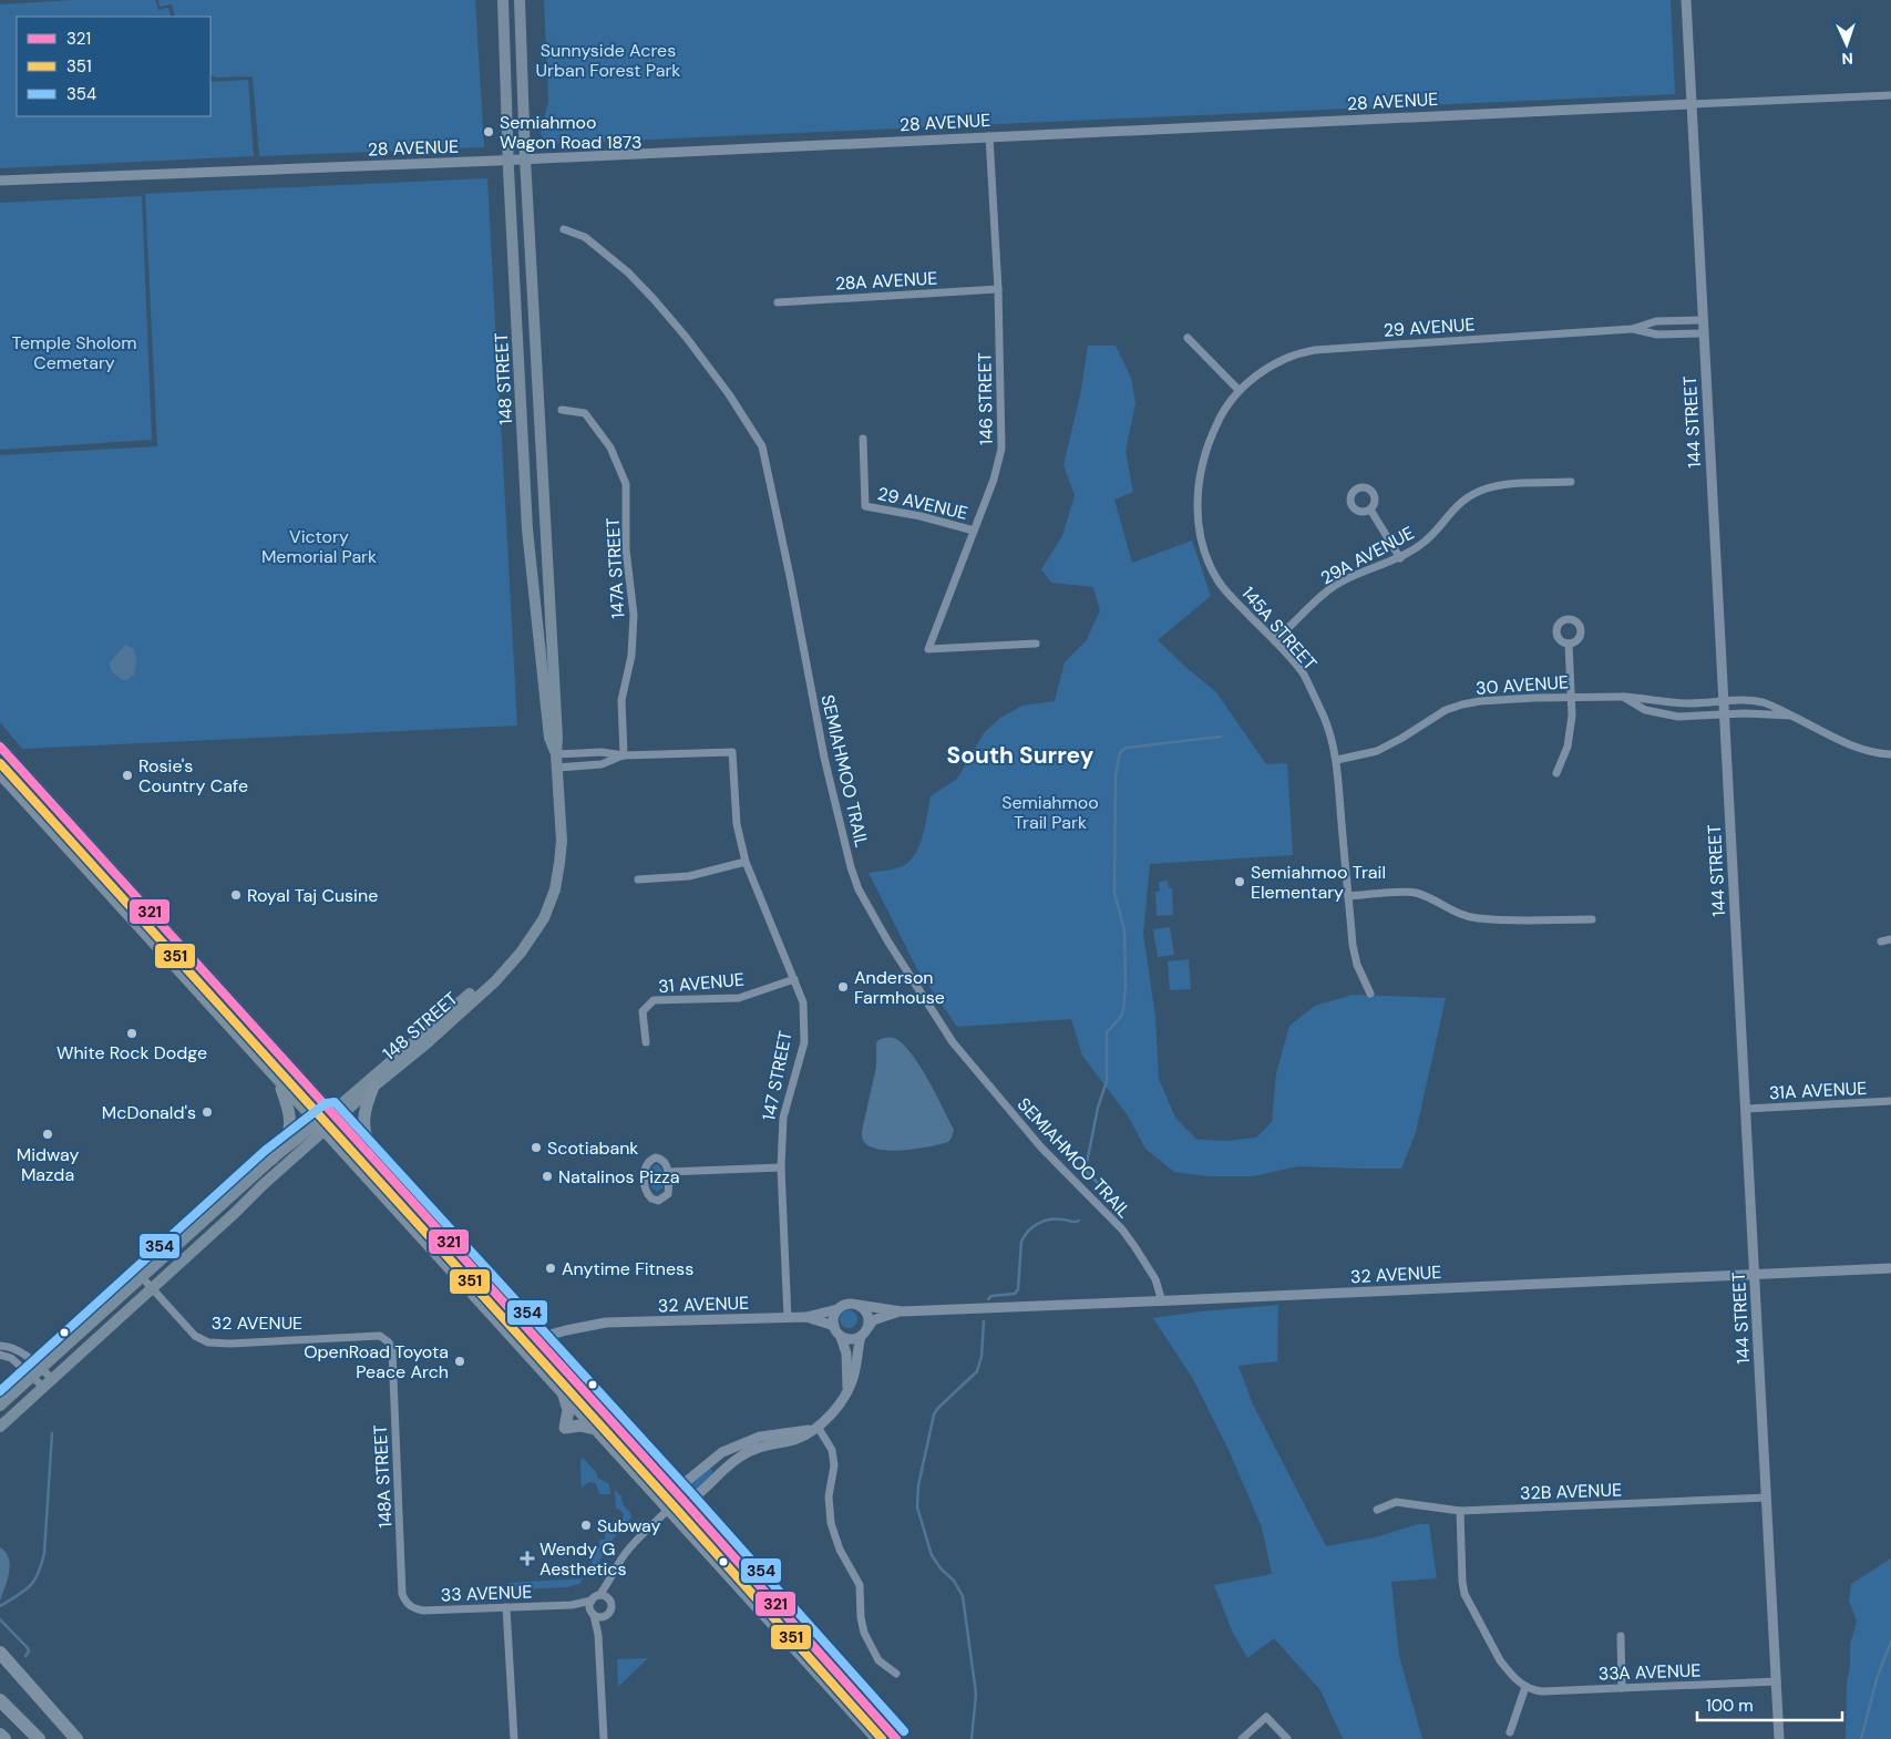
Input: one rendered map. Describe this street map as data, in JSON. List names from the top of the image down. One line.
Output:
{"streets":{"main road":["148 STREET"],"street":["28 AVENUE","28A AVENUE","29 AVENUE","146 STREET","144 STREET","29A AVENUE","147A STREET","145A STREET","30 AVENUE","SEMIAHMOO TRAIL","31 AVENUE","147 STREET","31A AVENUE","32 AVENUE","148A STREET","32B AVENUE","33 AVENUE","33A AVENUE"]},"crossings":[["28 AVENUE","148 STREET"],["28 AVENUE","146 STREET"],["28 AVENUE","144 STREET"],["28A AVENUE","146 STREET"],["29 AVENUE","146 STREET"],["29 AVENUE","144 STREET"],["29 AVENUE","145A STREET"],["144 STREET","30 AVENUE"],["144 STREET","31A AVENUE"],["144 STREET","32 AVENUE"],["144 STREET","32B AVENUE"],["144 STREET","33A AVENUE"],["29A AVENUE","145A STREET"],["147A STREET","147 STREET"],["145A STREET","30 AVENUE"],["SEMIAHMOO TRAIL","32 AVENUE"],["31 AVENUE","147 STREET"],["147 STREET","32 AVENUE"],["32 AVENUE","148A STREET"],["148A STREET","33 AVENUE"]],"districts":["South Surrey"],"parks":["Sunnyside Acres Urban Forest Park","Temple Sholom Cemetary","Victory Memorial Park","Semiahmoo Trail Park"],"places":{"other":["Semiahmoo Wagon Road 1873","Rosie's Country Cafe","Semiahmoo Trail Elementary","Royal Taj Cusine","Anderson Farmhouse","White Rock Dodge","McDonald's","Midway Mazda","Scotiabank","Natalinos Pizza","Anytime Fitness","OpenRoad Toyota Peace Arch","Subway"],"health":["Wendy G Aesthetics"]},"lines":["transit line 321","transit line 351","transit line 354"],"legend":["321","351","354"],"scale_bar":"100 m","north":"bottom"}
